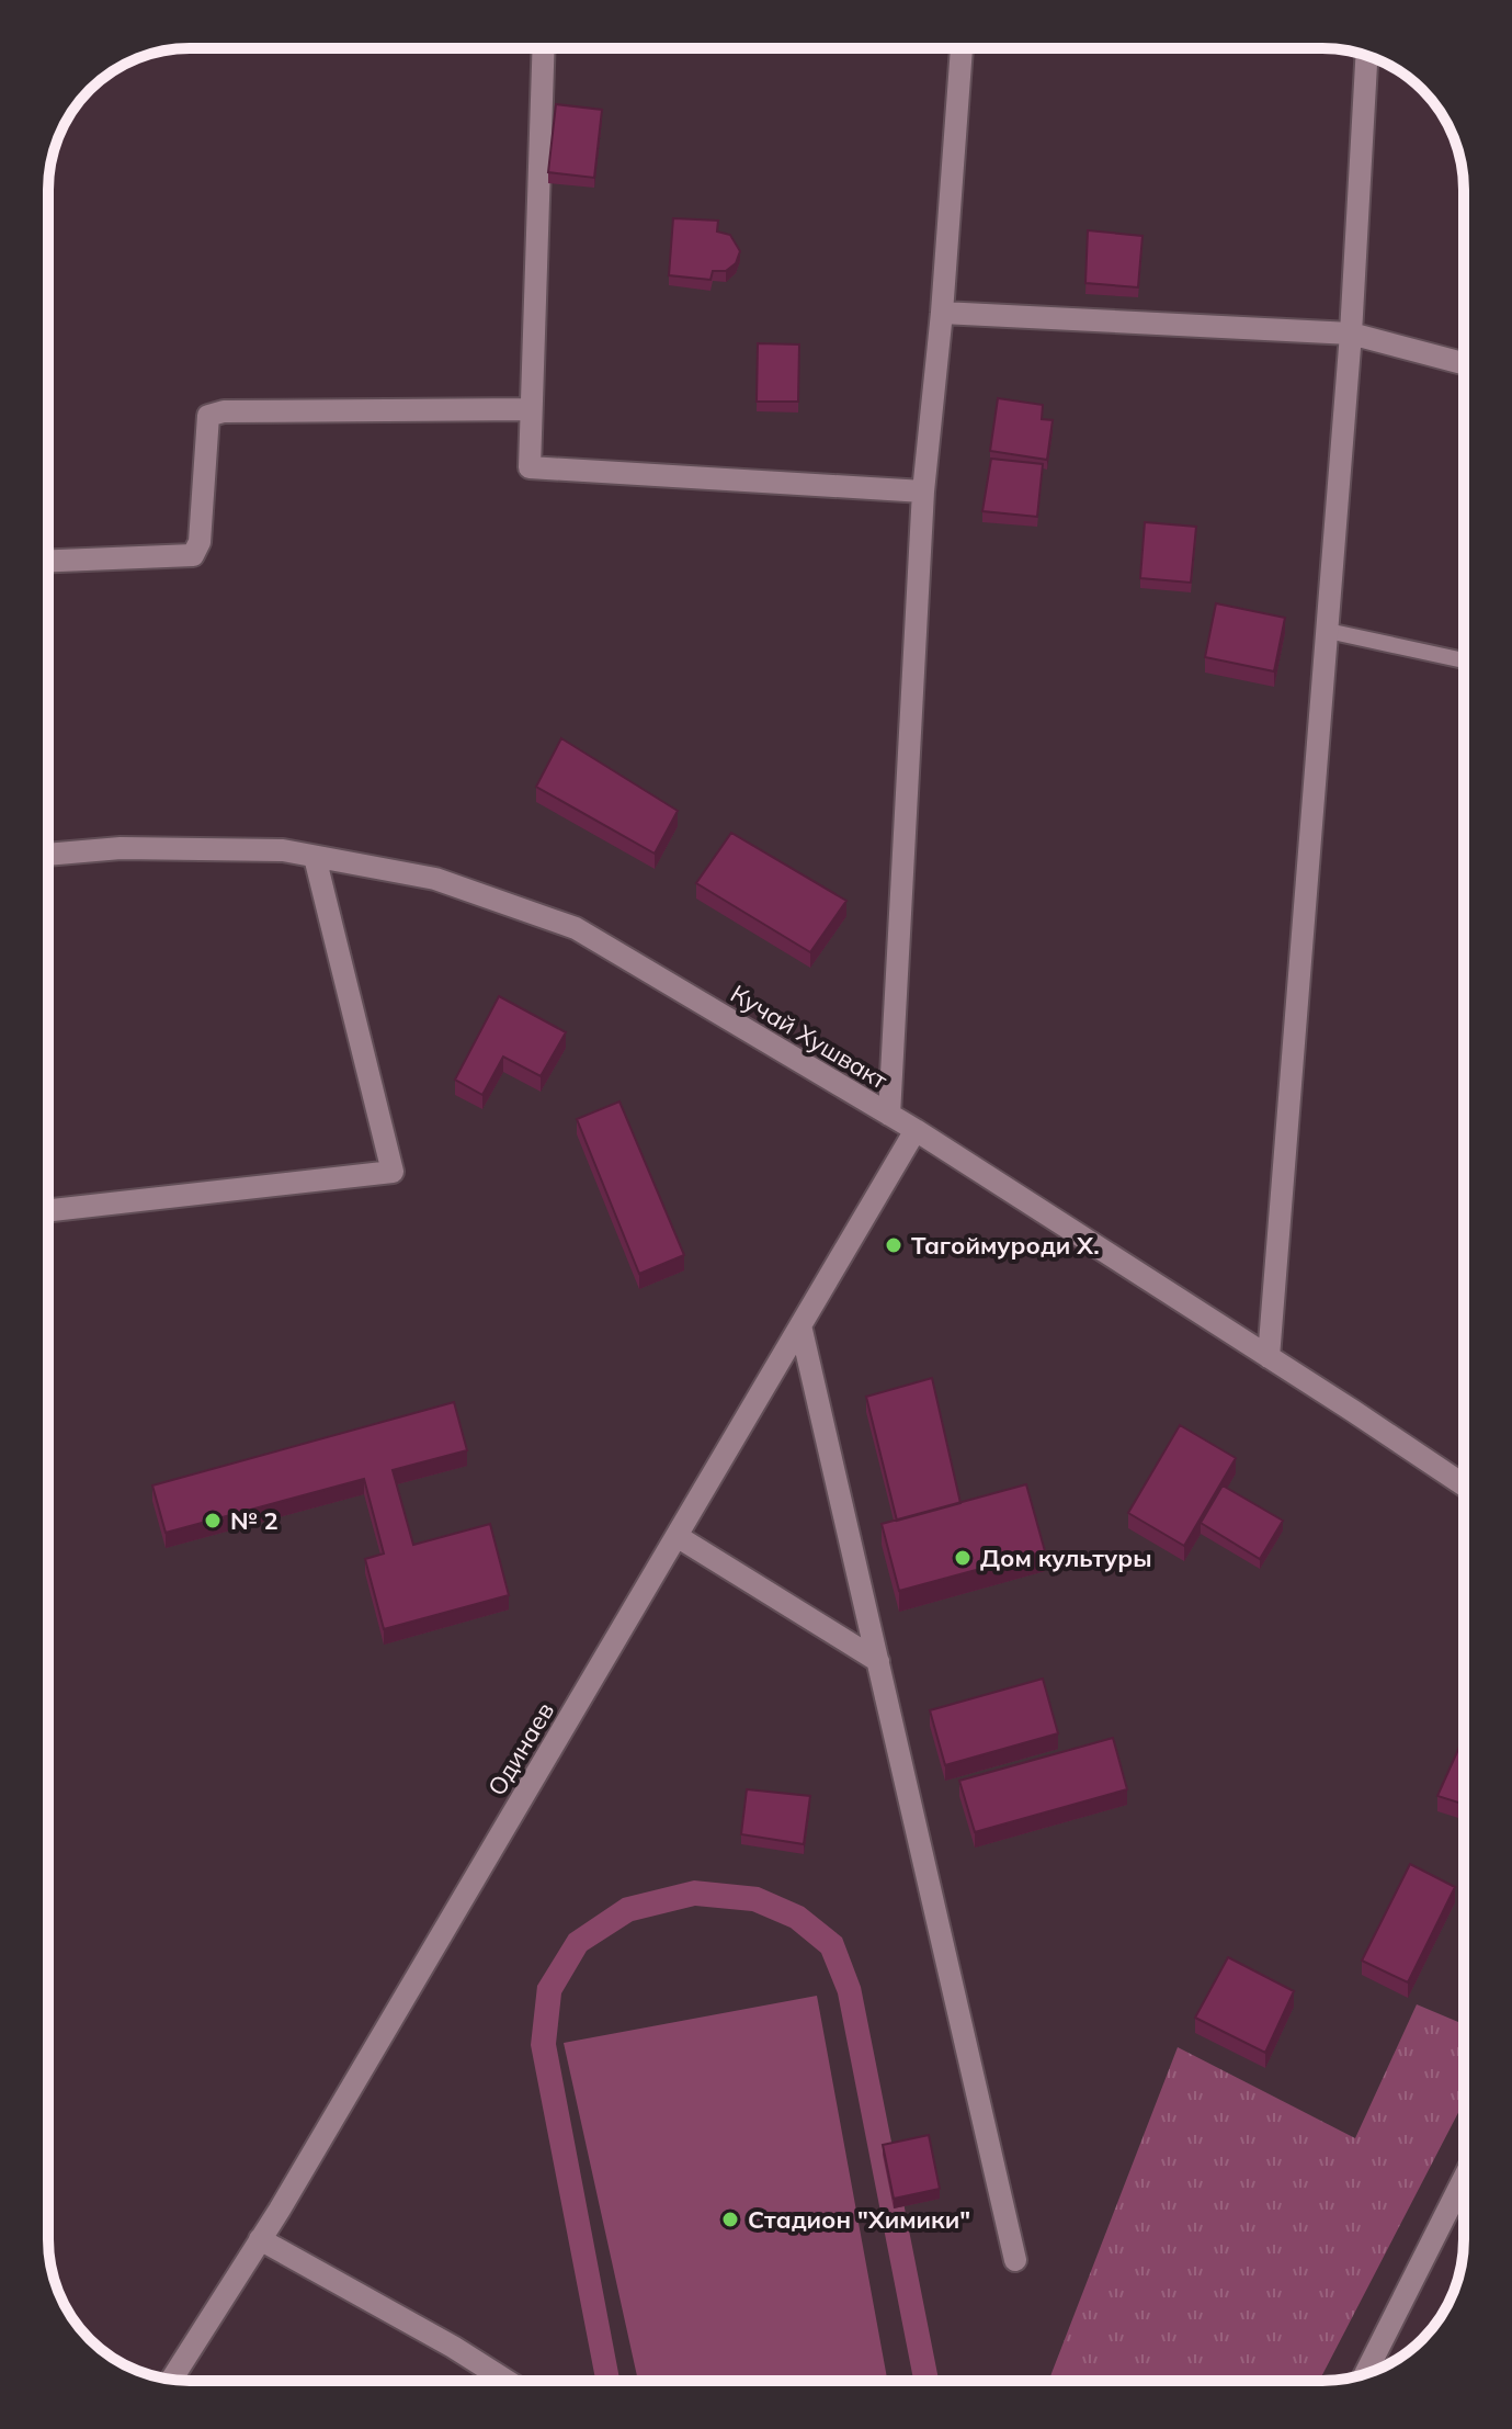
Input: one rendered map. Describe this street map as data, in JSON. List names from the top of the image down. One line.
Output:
{"streets":{"street":["Кучай Хушвакт","Одинаев"]},"crossings":[["Кучай Хушвакт","Одинаев"]],"places":["Тагоймуроди Х.","№ 2","Дом культуры","Стадион \"Химики\""]}
